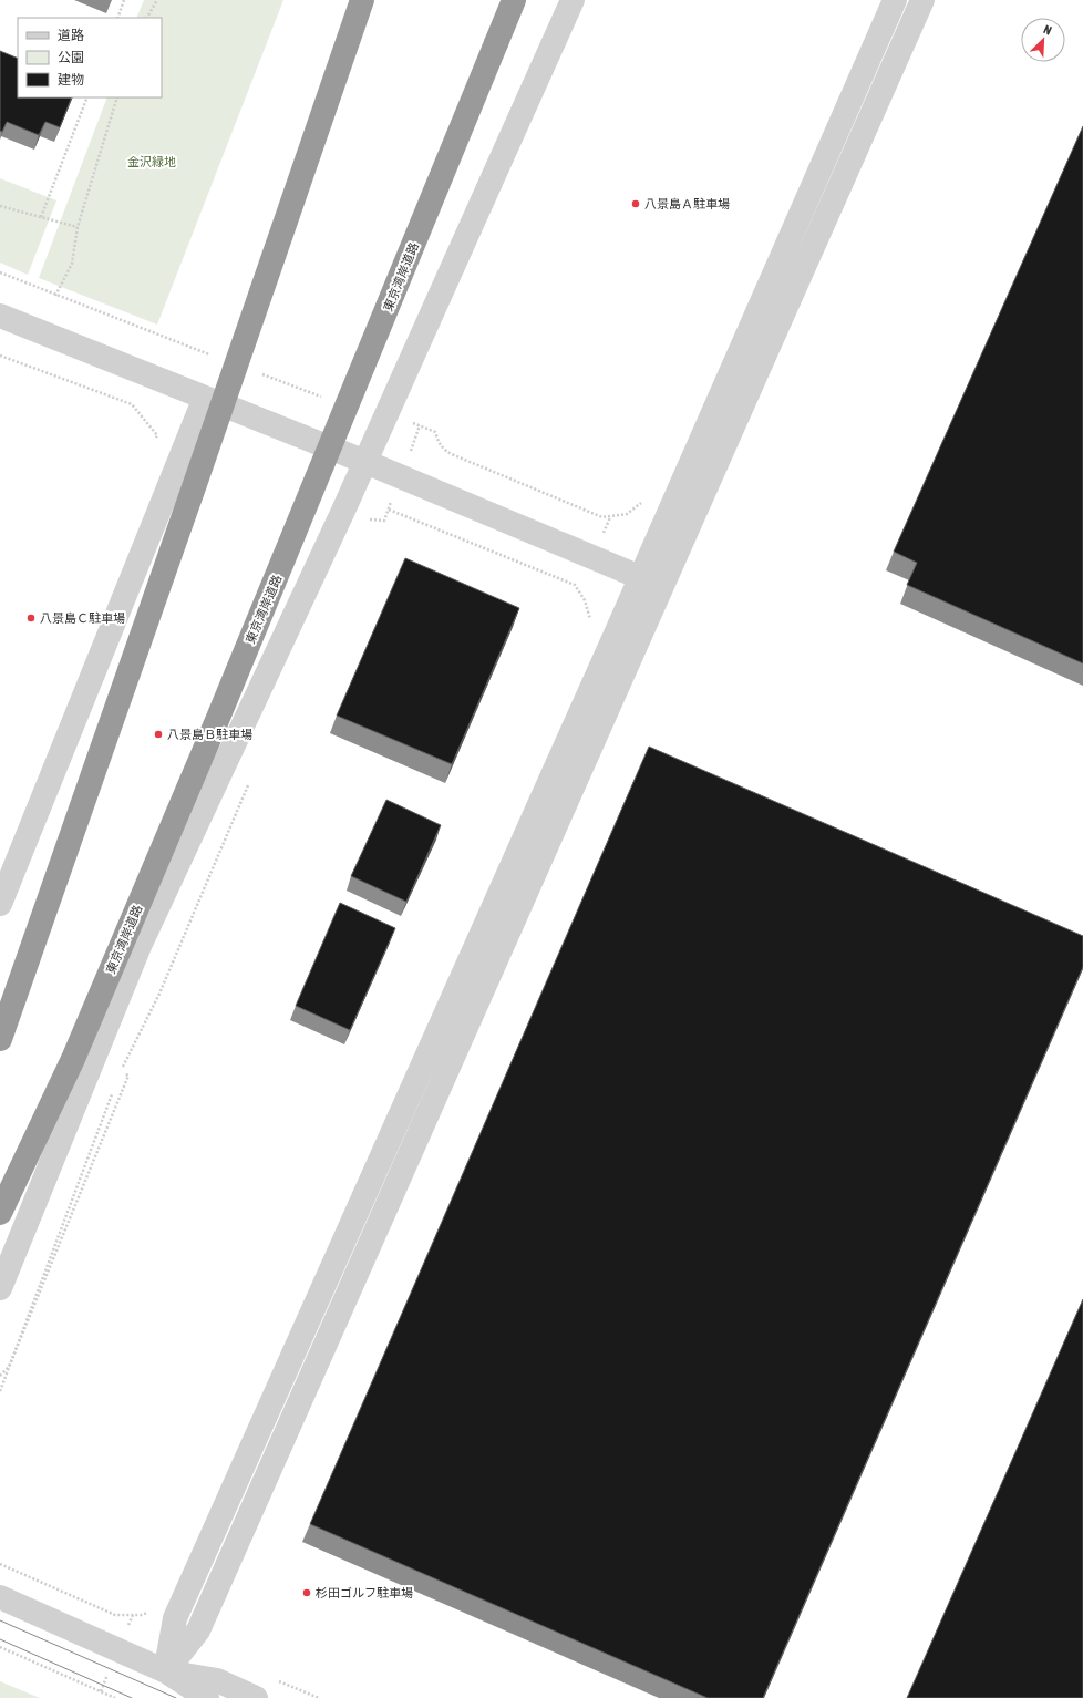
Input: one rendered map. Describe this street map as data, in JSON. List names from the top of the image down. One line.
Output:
{"streets":{"highway":["東京湾岸道路"]},"parks":["金沢緑地"],"places":["八景島Ａ駐車場","八景島Ｃ駐車場","八景島Ｂ駐車場","杉田ゴルフ駐車場"],"legend":["道路","公園","建物"],"north":"top right"}
